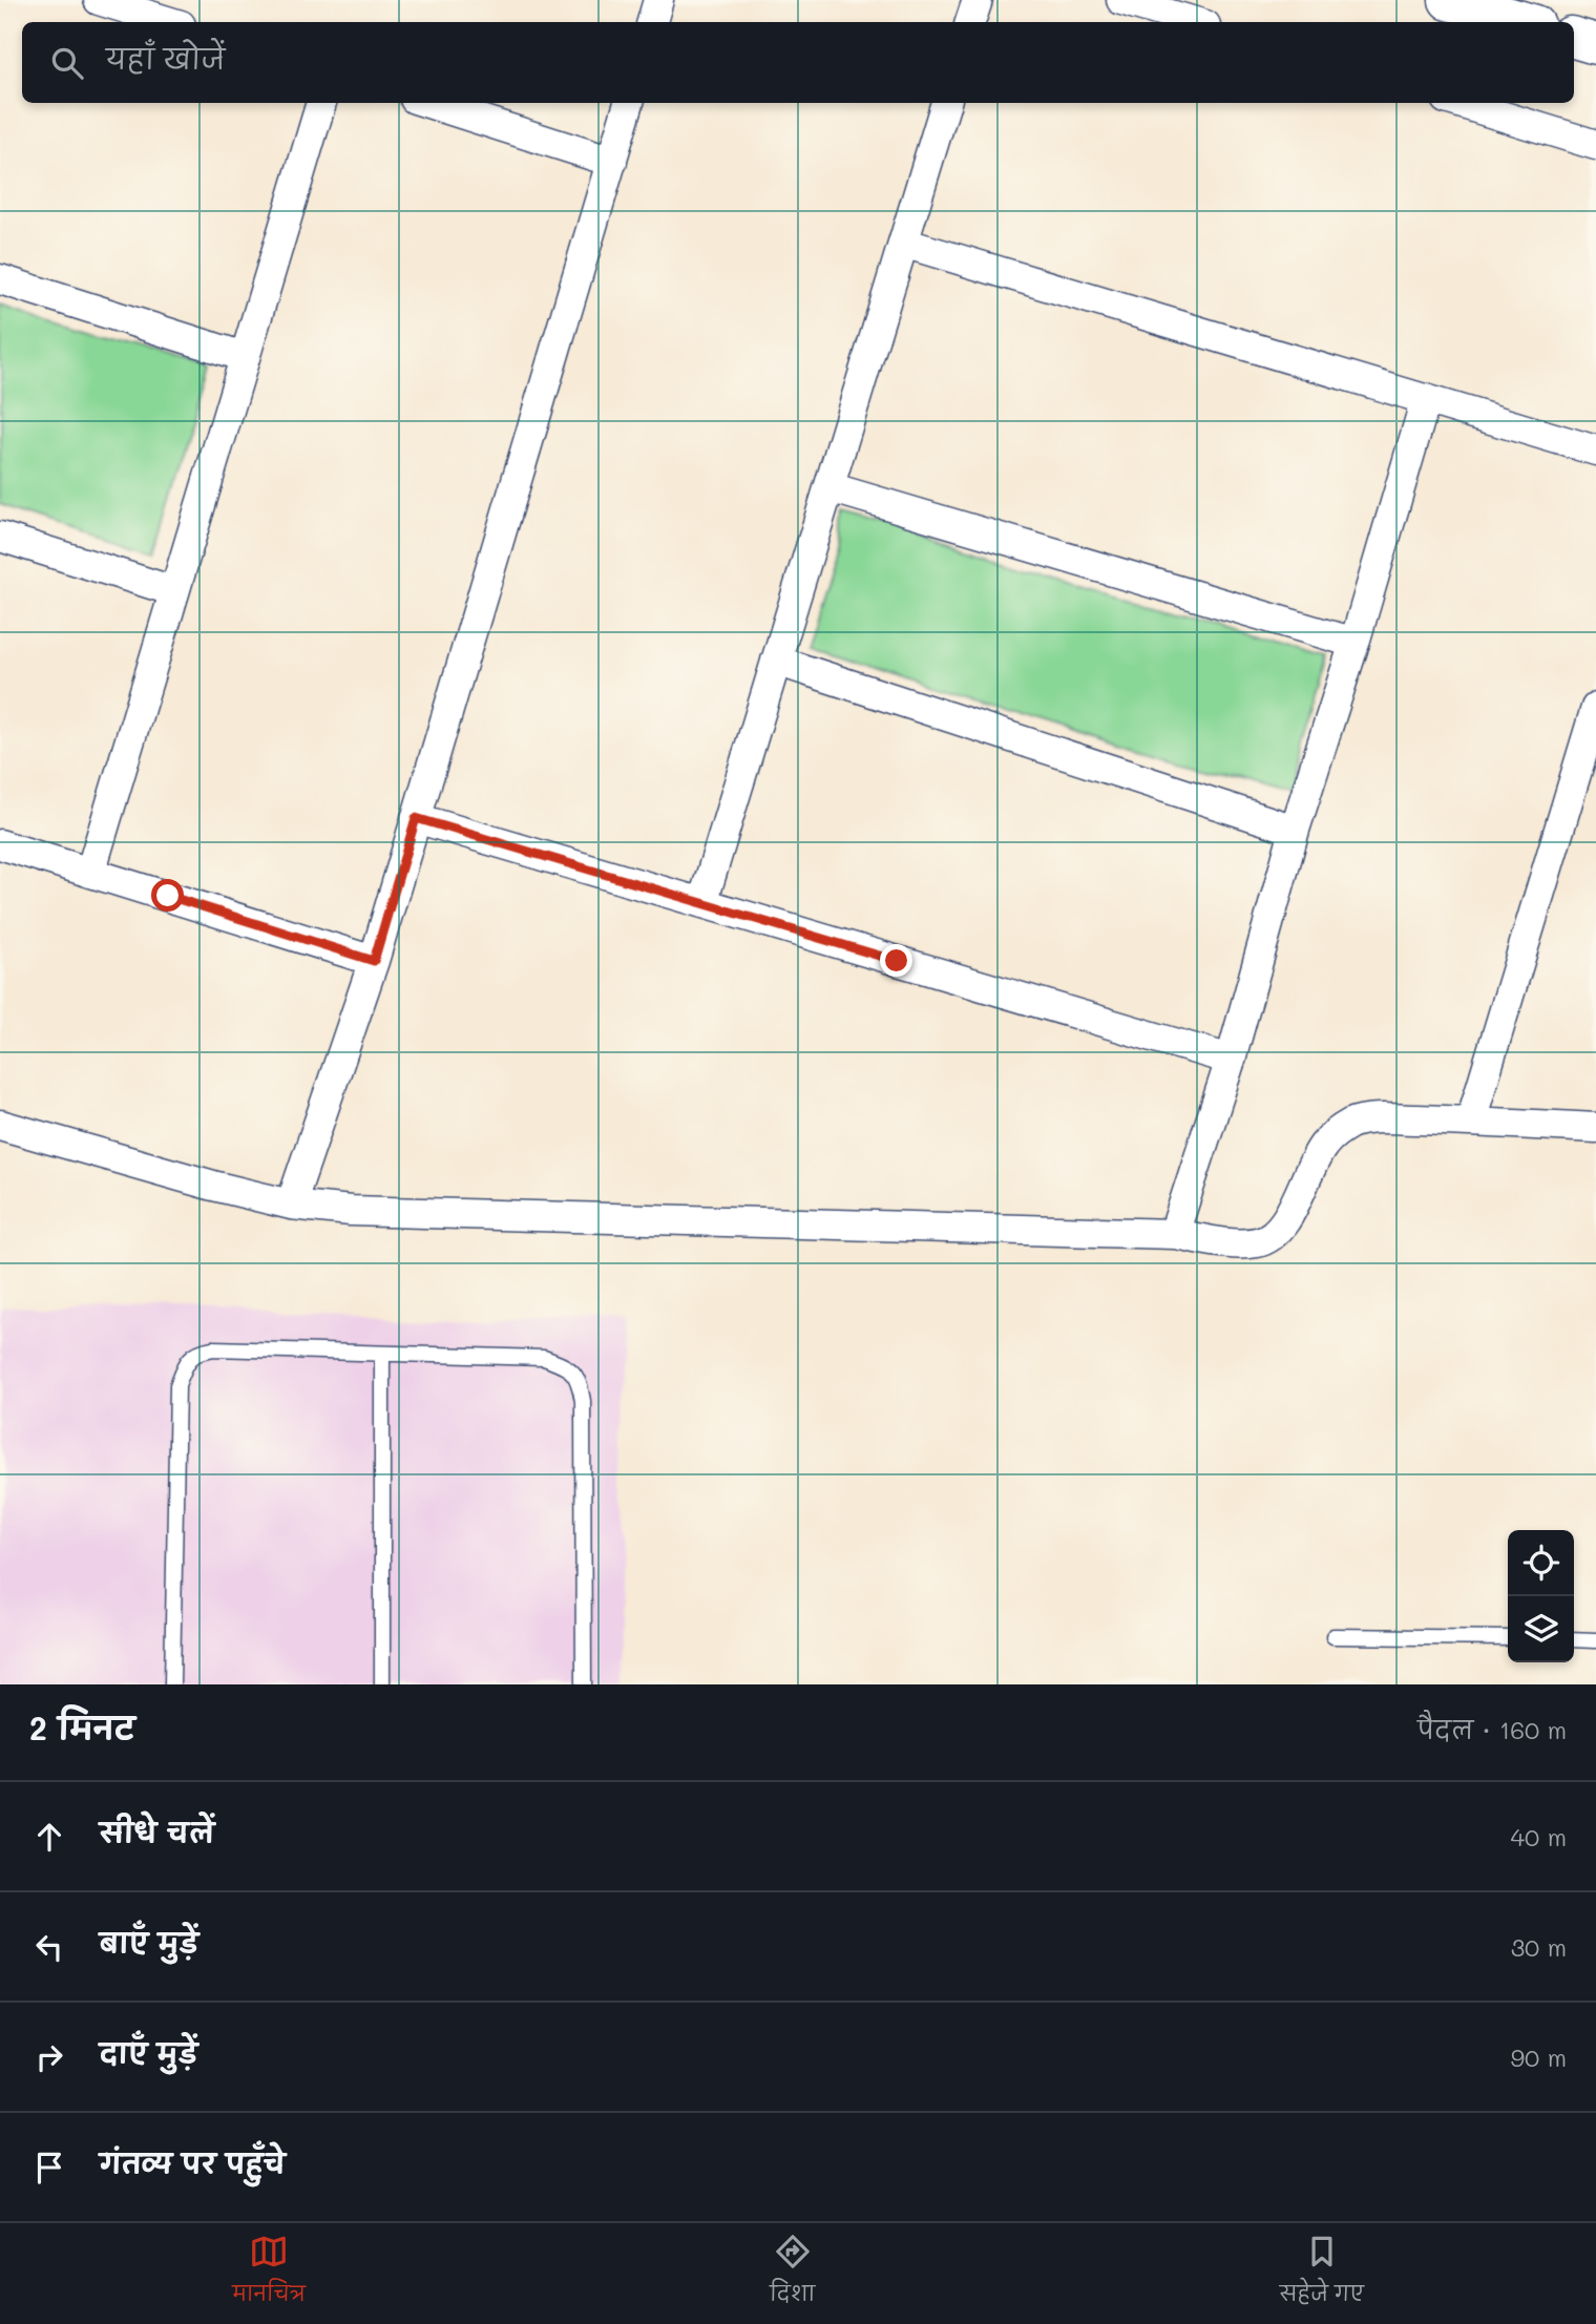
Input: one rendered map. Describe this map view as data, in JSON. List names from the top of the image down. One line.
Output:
{"page":{"search":"यहाँ खोजें","heading":["2 मिनट","पैदल · 160 m"],"list":[["सीधे चलें","40 m"],["बाएँ मुड़ें","30 m"],["दाएँ मुड़ें","90 m"],"गंतव्य पर पहुँचे"],"nav":["मानचित्र","दिशा","सहेजे गए"]}}
